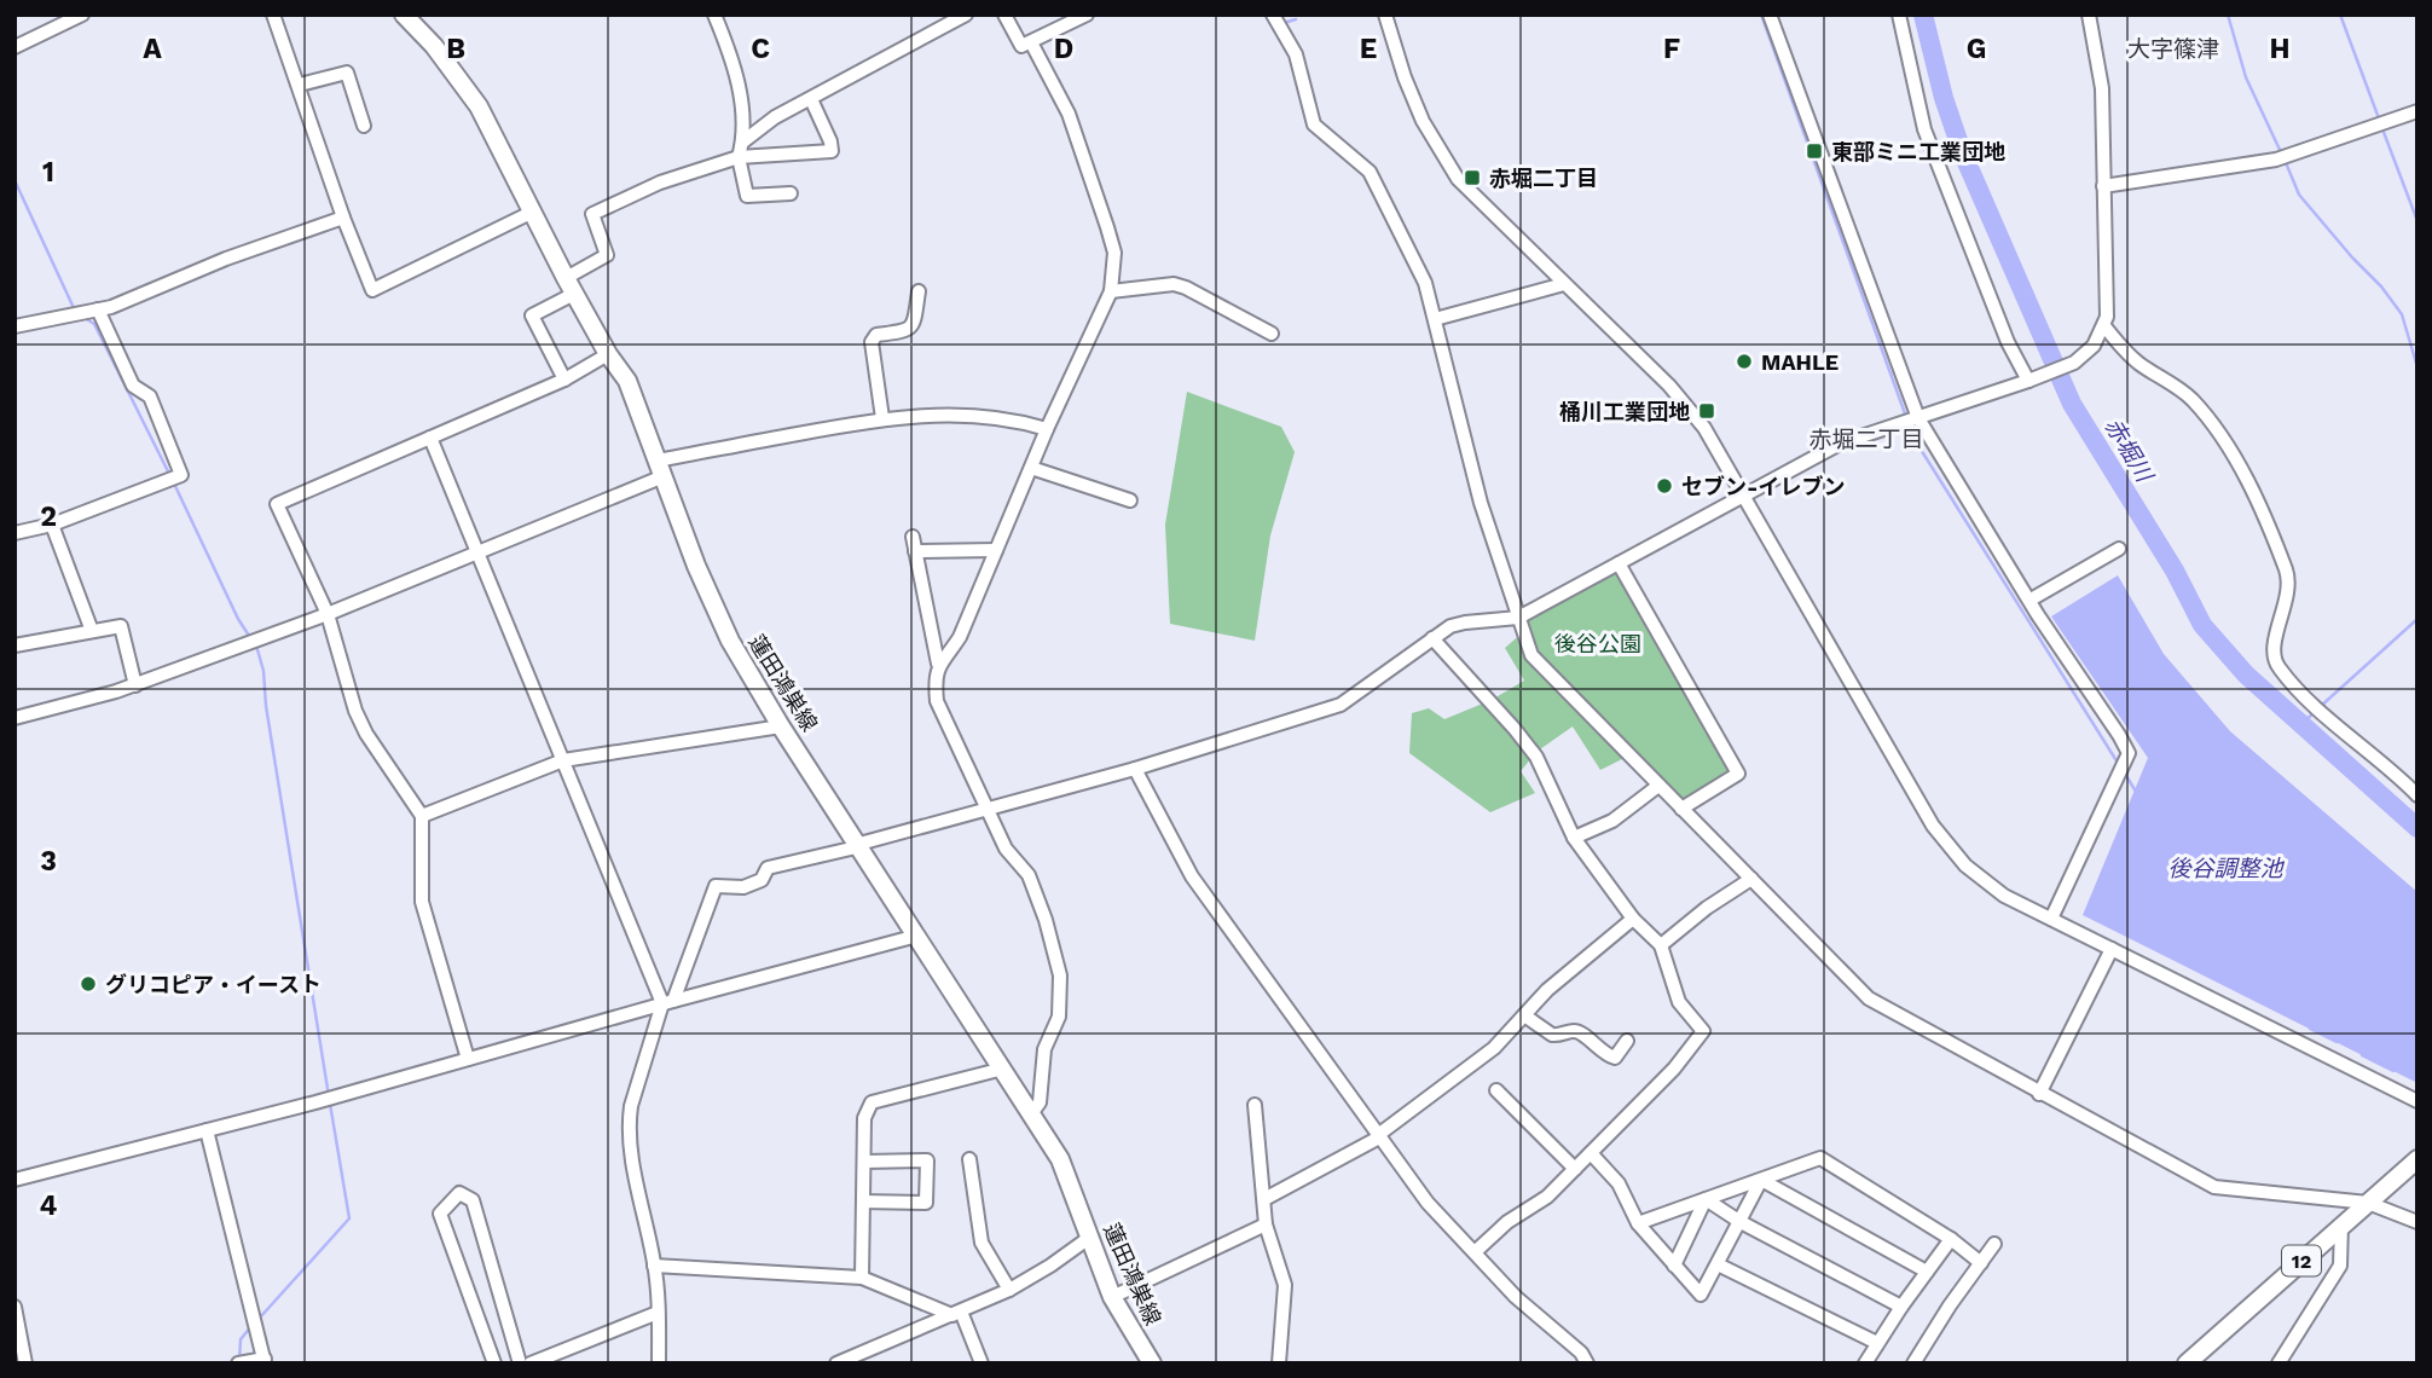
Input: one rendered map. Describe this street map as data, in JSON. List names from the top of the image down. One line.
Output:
{"streets":{"main road":["蓮田鴻巣線","12"]},"districts":["大字篠津","赤堀二丁目"],"water":["赤堀川","後谷調整池"],"parks":["後谷公園"],"places":{"transit":["東部ミニ工業団地","赤堀二丁目","桶川工業団地"],"other":["MAHLE","セブン-イレブン","グリコピア・イースト"]},"grid":{"columns":["A","B","C","D","E","F","G","H"],"rows":["1","2","3","4"]}}
